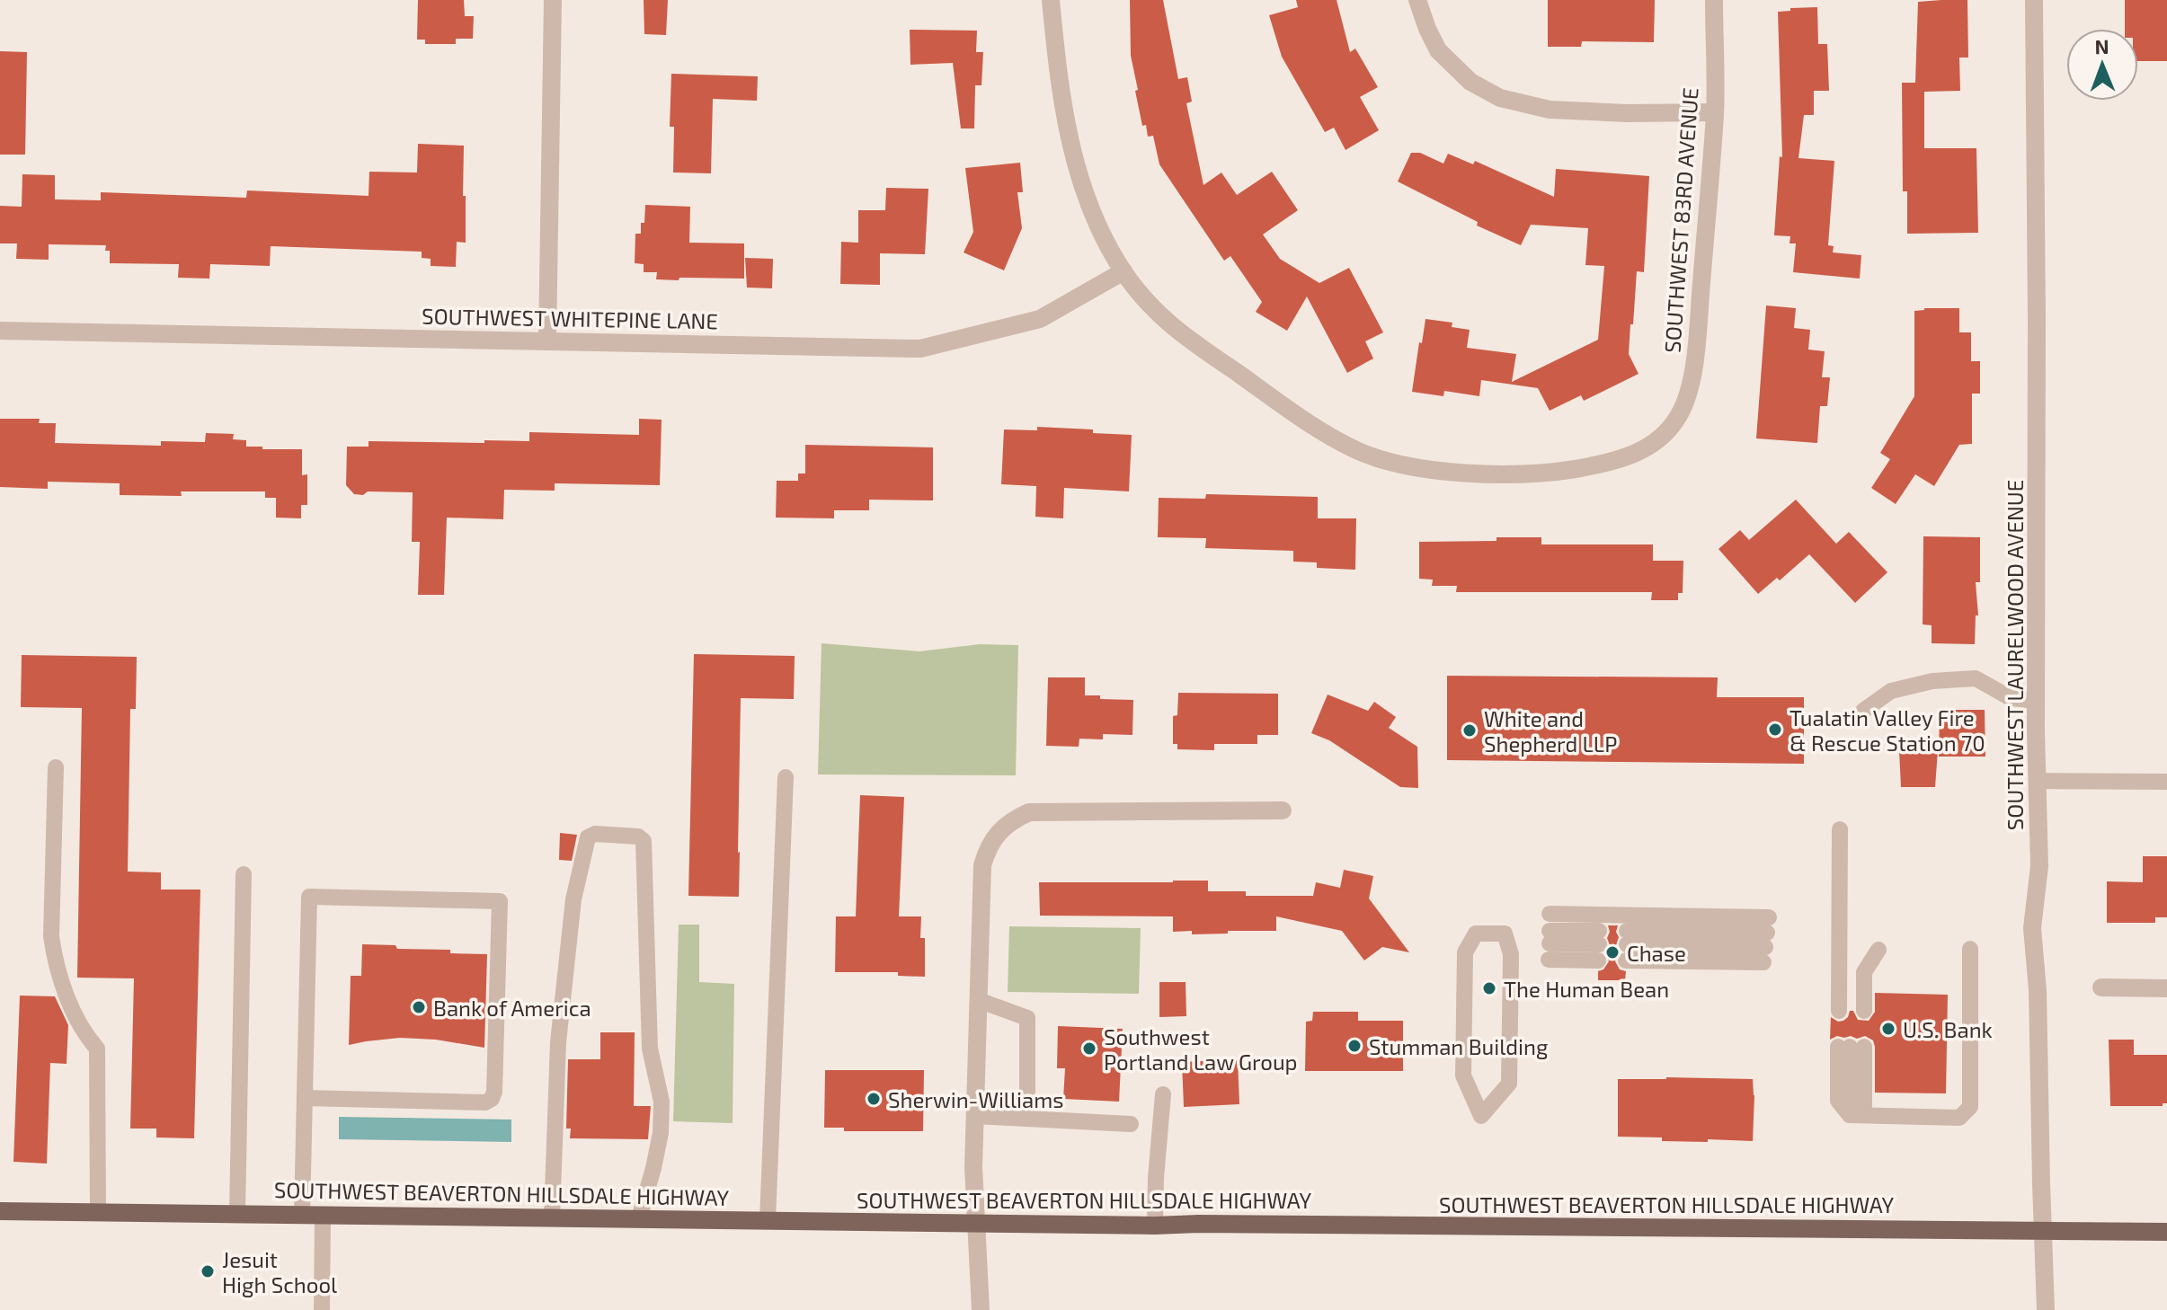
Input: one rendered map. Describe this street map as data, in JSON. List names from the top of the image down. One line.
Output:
{"streets":{"main road":["SOUTHWEST BEAVERTON HILLSDALE HIGHWAY"],"street":["SOUTHWEST 83RD AVENUE","SOUTHWEST WHITEPINE LANE","SOUTHWEST LAURELWOOD AVENUE"]},"crossings":[["SOUTHWEST 83RD AVENUE","SOUTHWEST WHITEPINE LANE"],["SOUTHWEST LAURELWOOD AVENUE","SOUTHWEST BEAVERTON HILLSDALE HIGHWAY"]],"places":["Tualatin Valley Fire & Rescue Station 70","White and Shepherd LLP","Chase","The Human Bean","Bank of America","U.S. Bank","Stumman Building","Southwest Portland Law Group","Sherwin-Williams","Jesuit High School"],"north":"top"}
